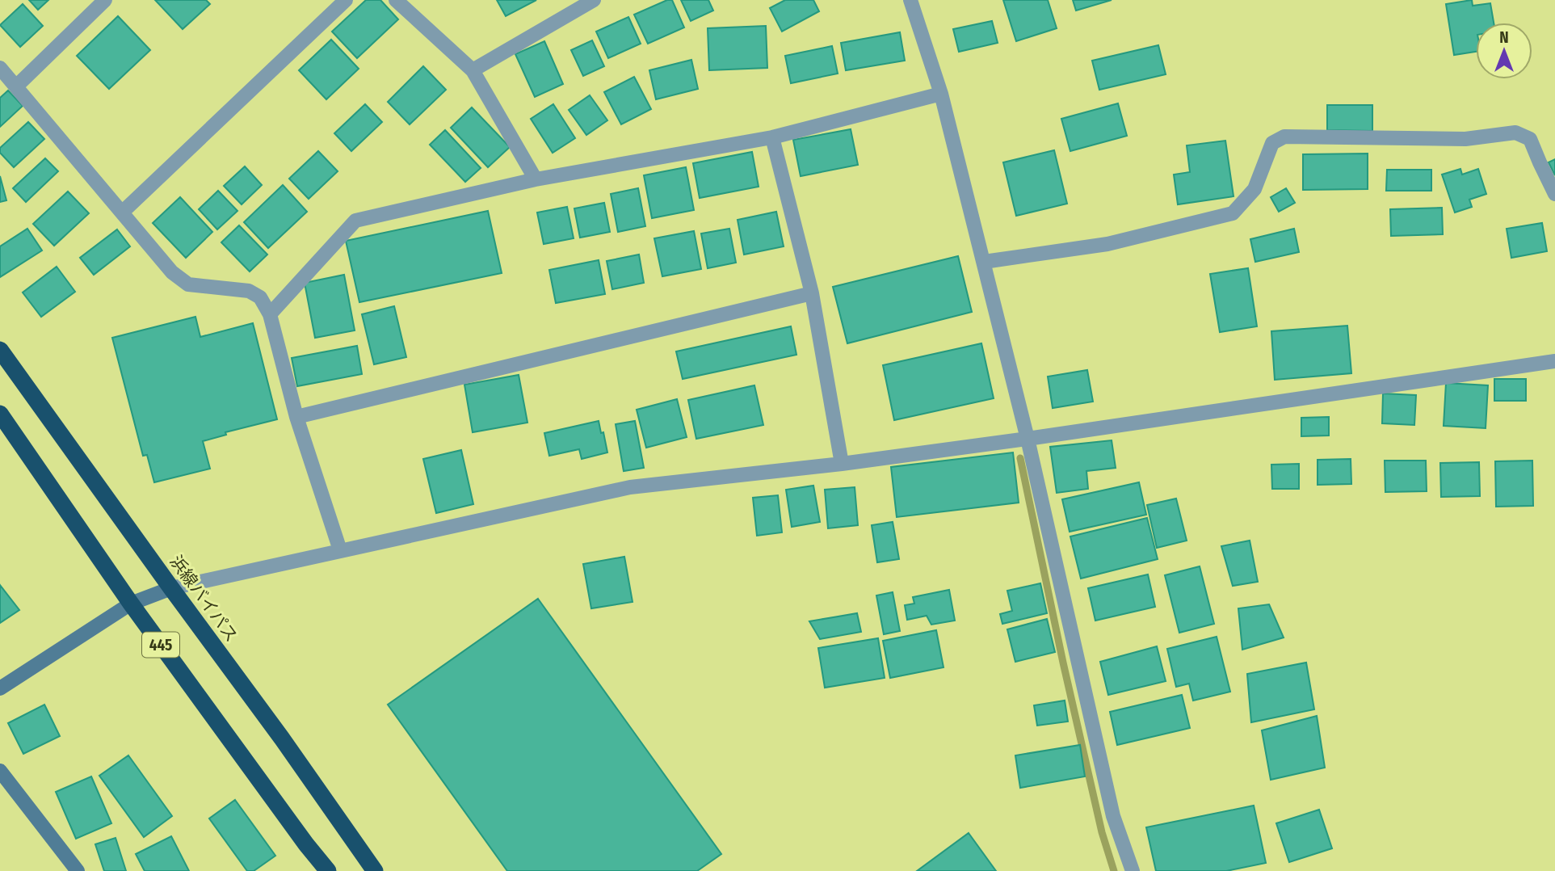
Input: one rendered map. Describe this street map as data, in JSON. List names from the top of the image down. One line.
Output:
{"streets":{"highway":["浜線バイパス","445"]},"north":"top"}
